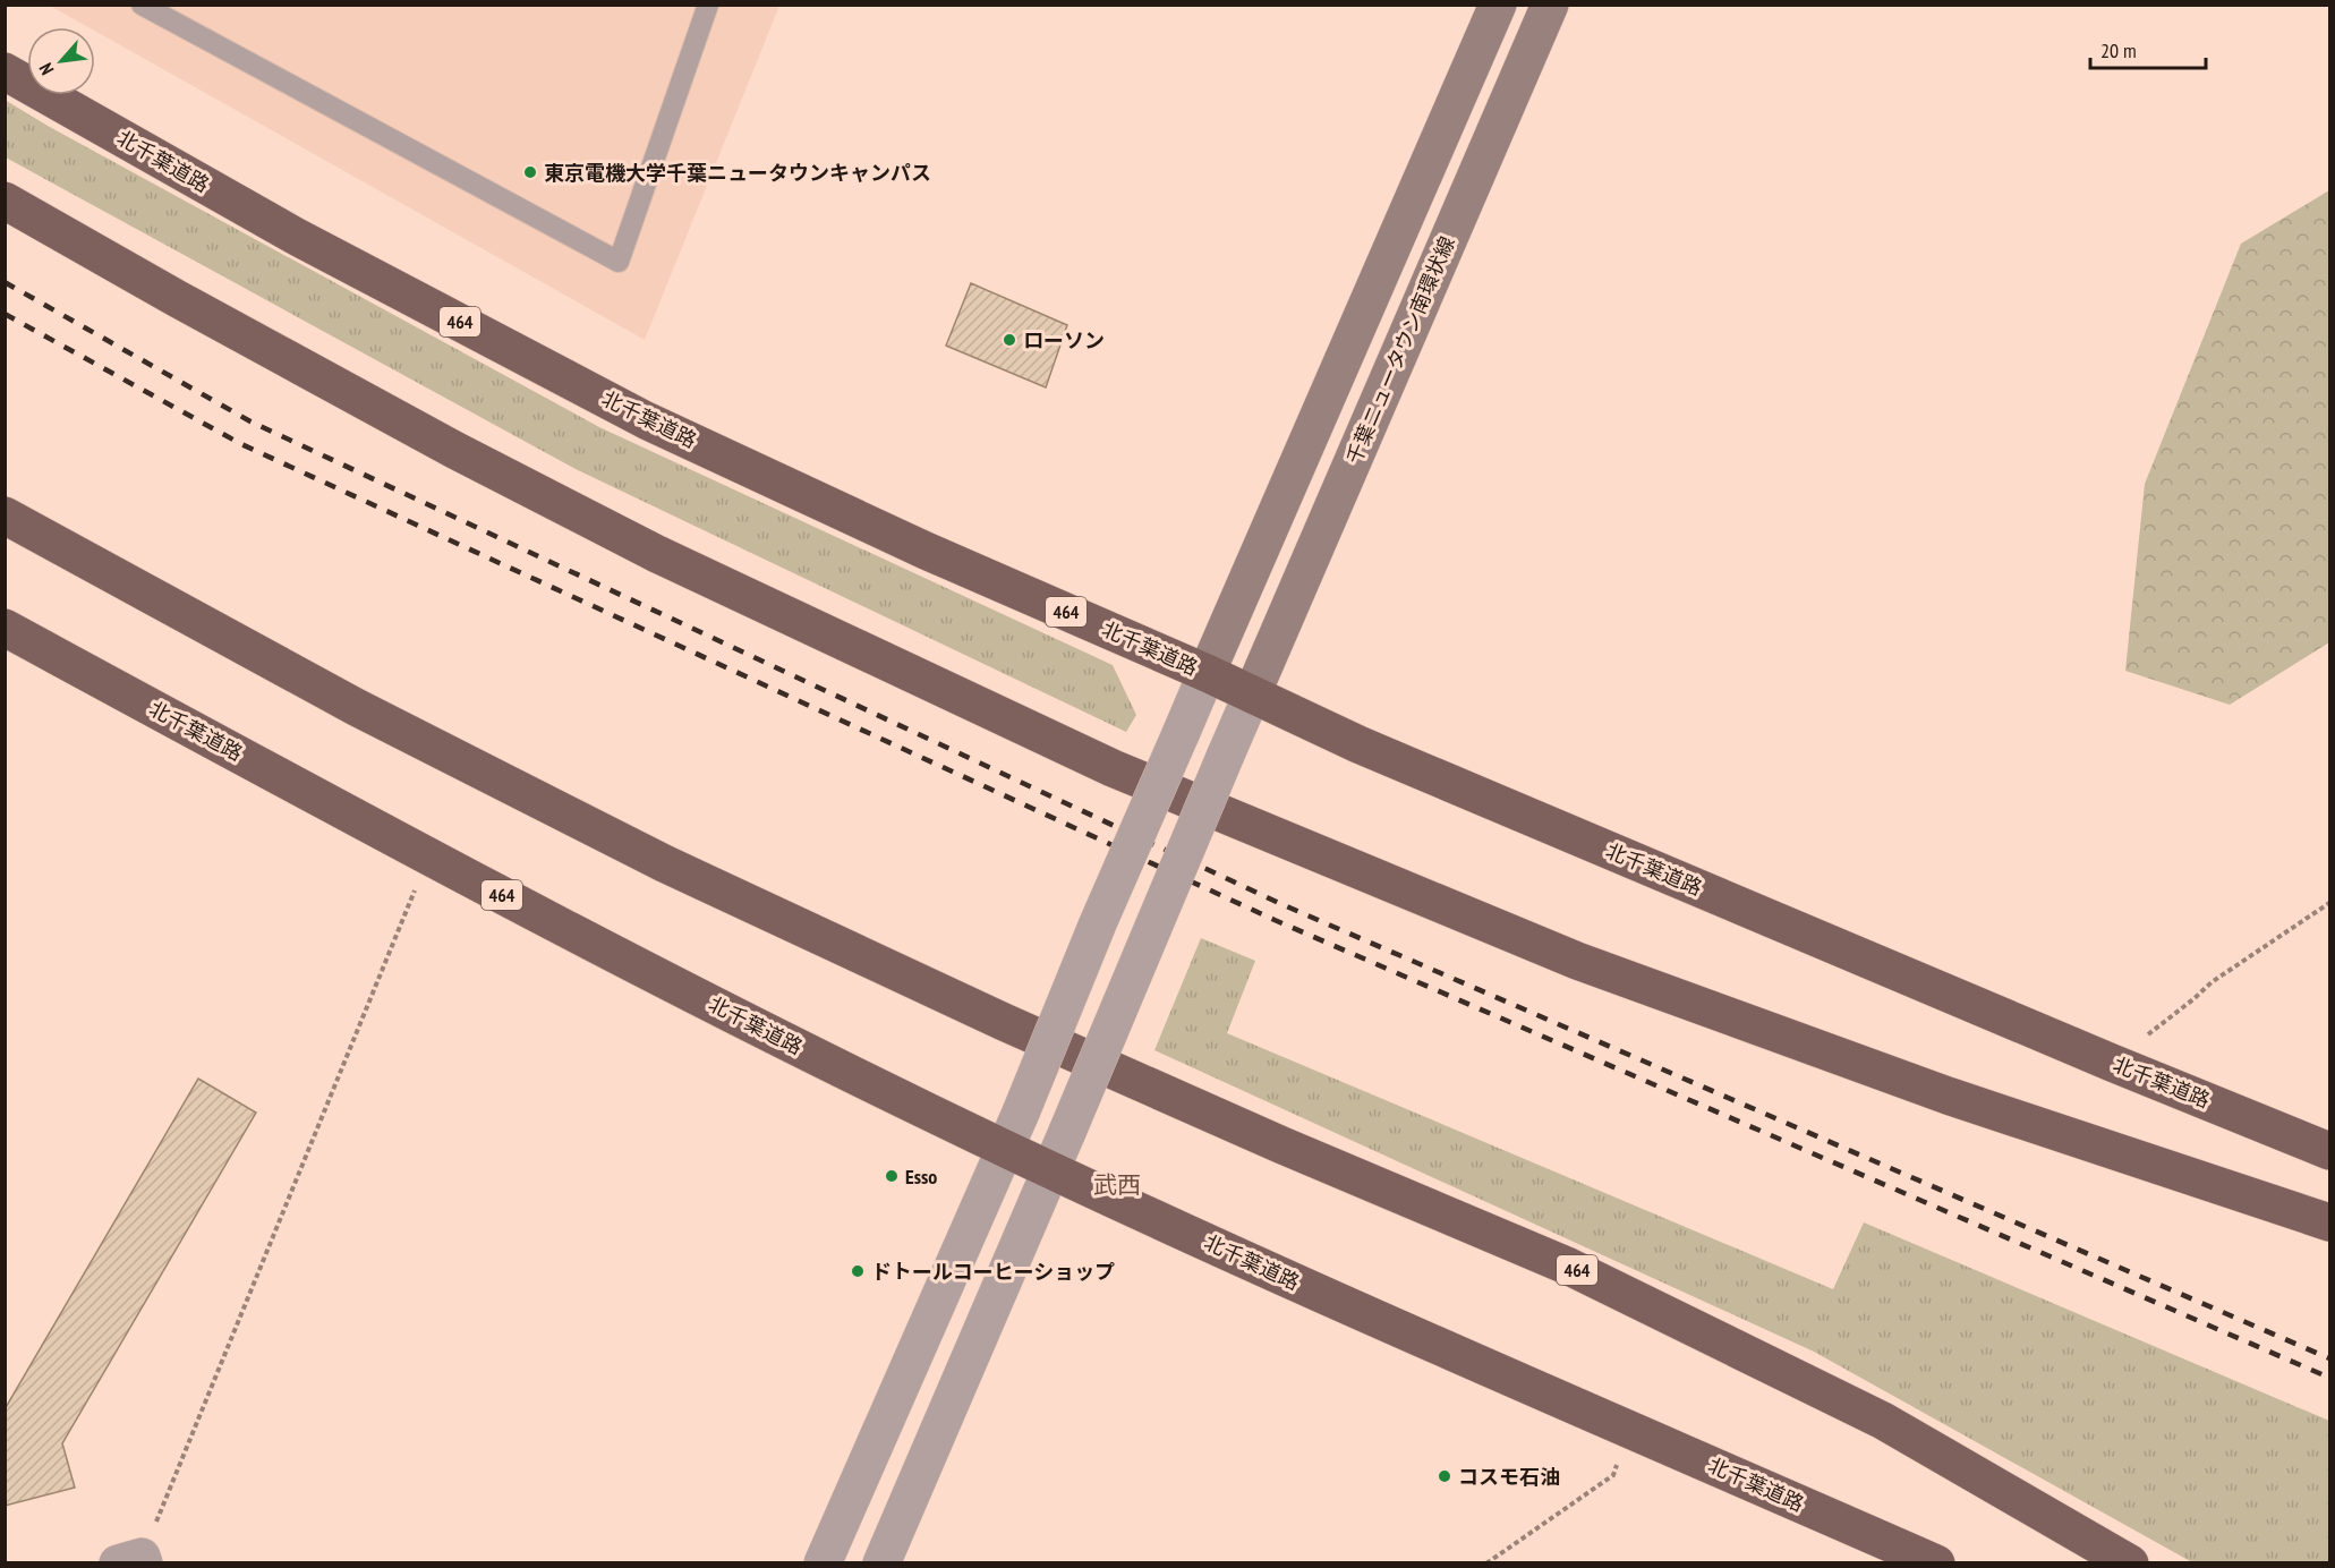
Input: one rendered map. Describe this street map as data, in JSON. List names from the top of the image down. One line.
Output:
{"streets":{"highway":["北千葉道路","464"],"main road":["千葉ニュータウン南環状線"]},"crossings":[["北千葉道路","千葉ニュータウン南環状線"]],"districts":["武西"],"places":["東京電機大学千葉ニュータウンキャンパス","ローソン","Esso","ドトールコーヒーショップ","コスモ石油"],"scale_bar":"20 m","north":"bottom left"}
